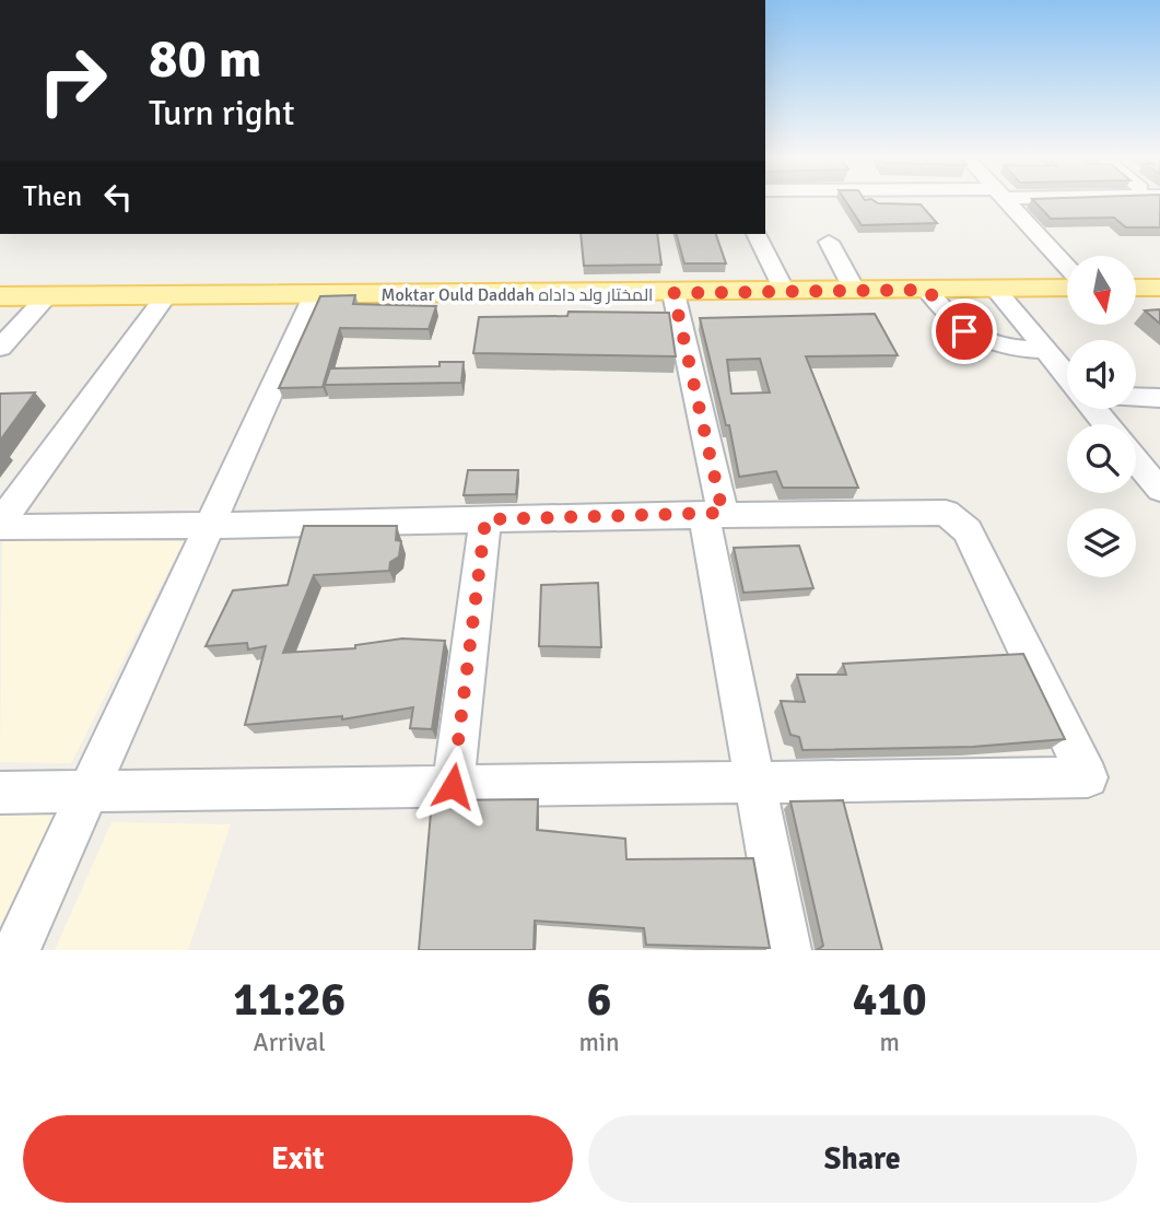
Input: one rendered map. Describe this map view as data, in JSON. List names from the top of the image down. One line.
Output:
{"streets":{"main road":["Moktar Ould Daddah المختار ولد داداه"]},"north":"bottom","page":{"turn":["80 m","Turn right"],"then":"Then","eta":["11:26","Arrival","6","min","410","m"],"buttons":["Exit","Share"]}}
